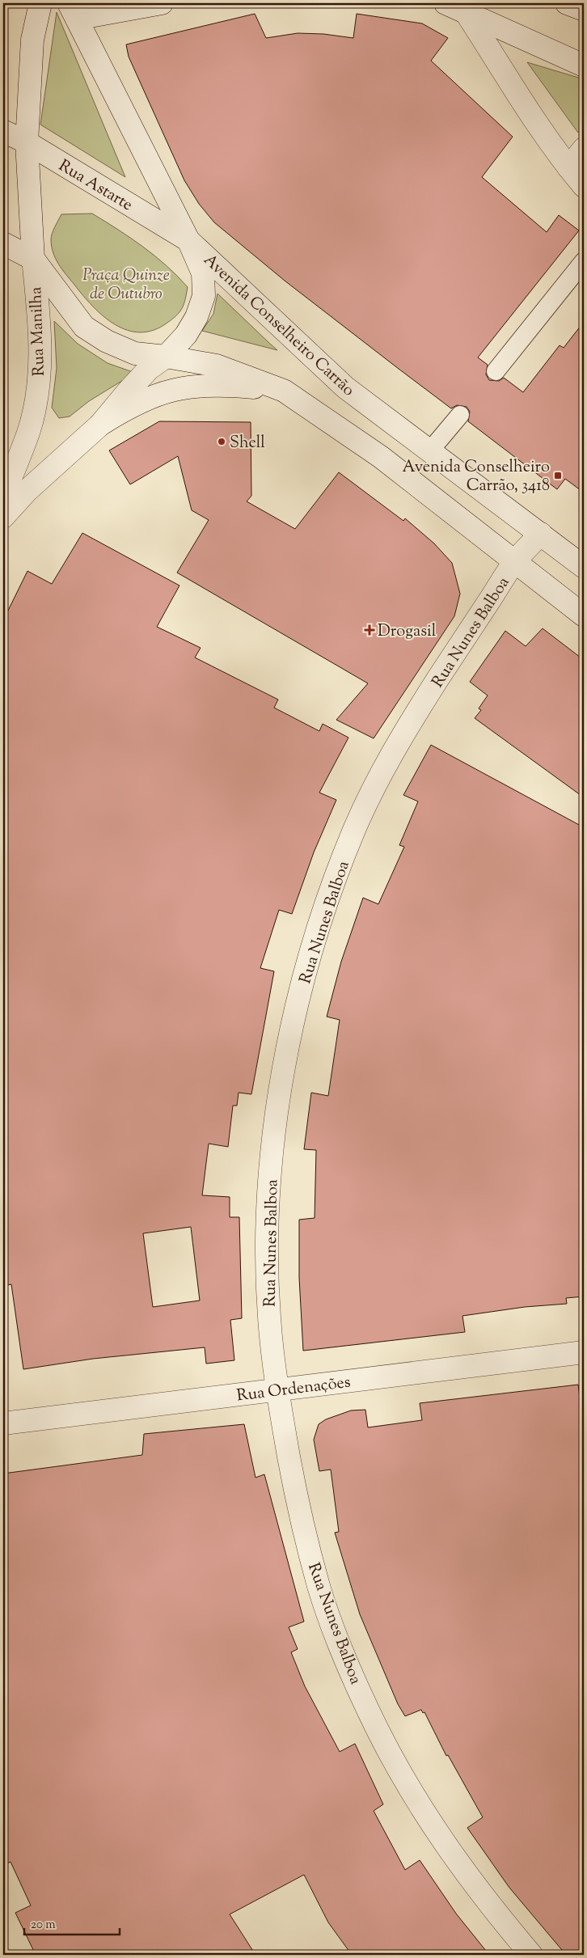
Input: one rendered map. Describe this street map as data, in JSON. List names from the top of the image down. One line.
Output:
{"streets":{"street":["Rua Astarte","Avenida Conselheiro Carrão","Rua Manilha","Rua Nunes Balboa","Rua Ordenações"]},"crossings":[["Rua Astarte","Avenida Conselheiro Carrão"],["Avenida Conselheiro Carrão","Rua Nunes Balboa"],["Rua Nunes Balboa","Rua Ordenações"]],"parks":["Praça Quinze de Outubro"],"places":{"other":["Shell"],"transit":["Avenida Conselheiro Carrão, 3418"],"health":["Drogasil"]},"scale_bar":"20 m"}
